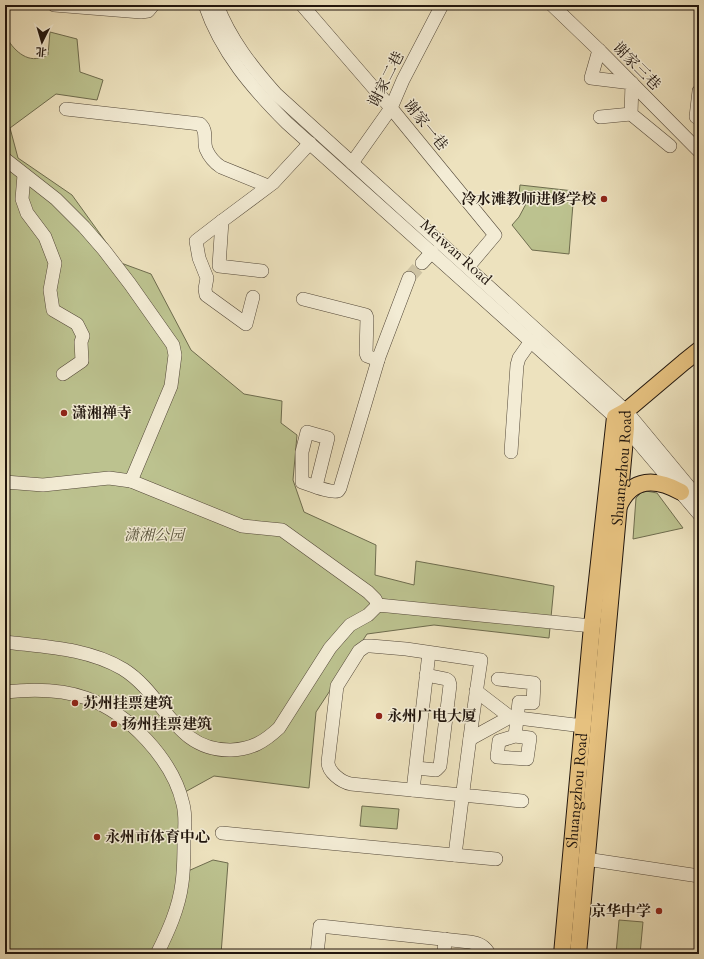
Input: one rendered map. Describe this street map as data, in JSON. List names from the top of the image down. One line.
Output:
{"streets":{"main road":["Shuangzhou Road"],"street":["谢家三巷","谢家二巷","谢家一巷","Meiwan Road"]},"crossings":[["谢家二巷","谢家一巷"],["谢家二巷","Meiwan Road"],["谢家一巷","Meiwan Road"],["Meiwan Road","Shuangzhou Road"]],"parks":["潇湘公园"],"places":["冷水滩教师进修学校","潇湘禅寺","苏州挂票建筑","永州广电大厦","扬州挂票建筑","永州市体育中心","京华中学"],"north":"bottom"}
